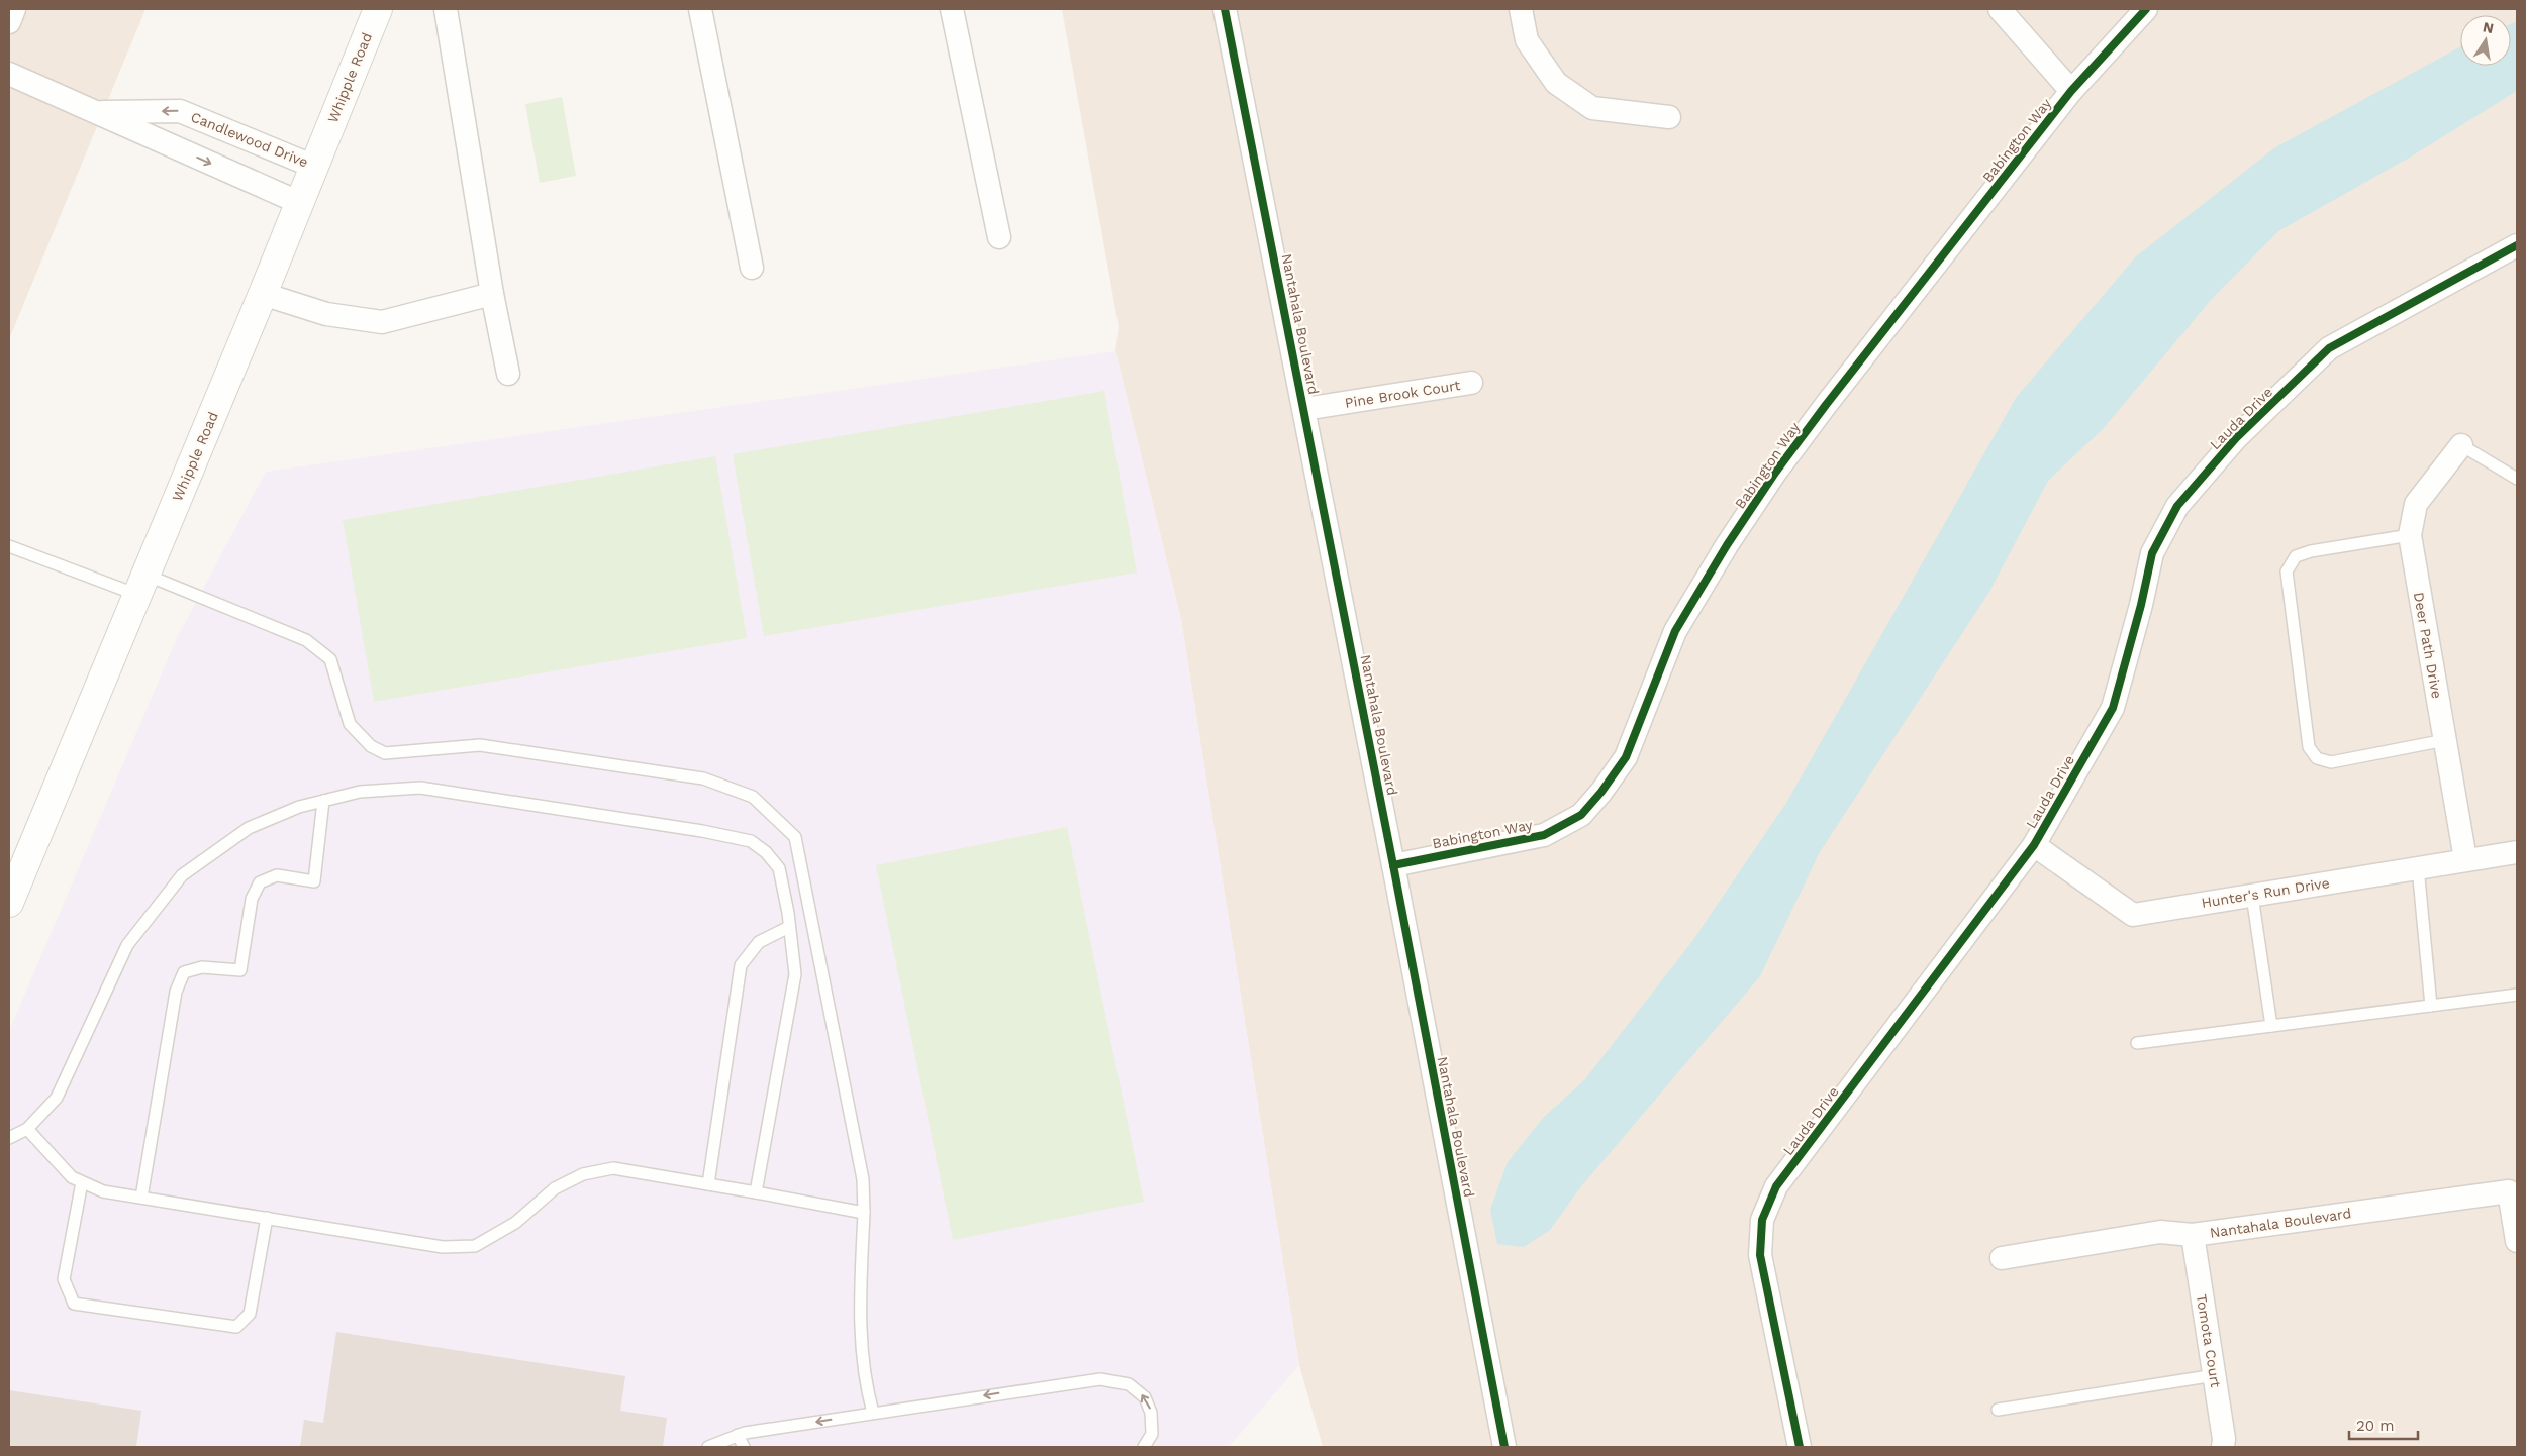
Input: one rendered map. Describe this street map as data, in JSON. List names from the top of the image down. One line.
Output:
{"streets":{"main road":["Whipple Road"],"street":["Candlewood Drive","Babington Way","Nantahala Boulevard","Pine Brook Court","Lauda Drive","Deer Path Drive","Hunter's Run Drive","Tomota Court"]},"crossings":[["Whipple Road","Candlewood Drive"],["Babington Way","Nantahala Boulevard"],["Nantahala Boulevard","Pine Brook Court"],["Nantahala Boulevard","Tomota Court"],["Lauda Drive","Hunter's Run Drive"],["Deer Path Drive","Hunter's Run Drive"]],"scale_bar":"20 m","north":"top"}
